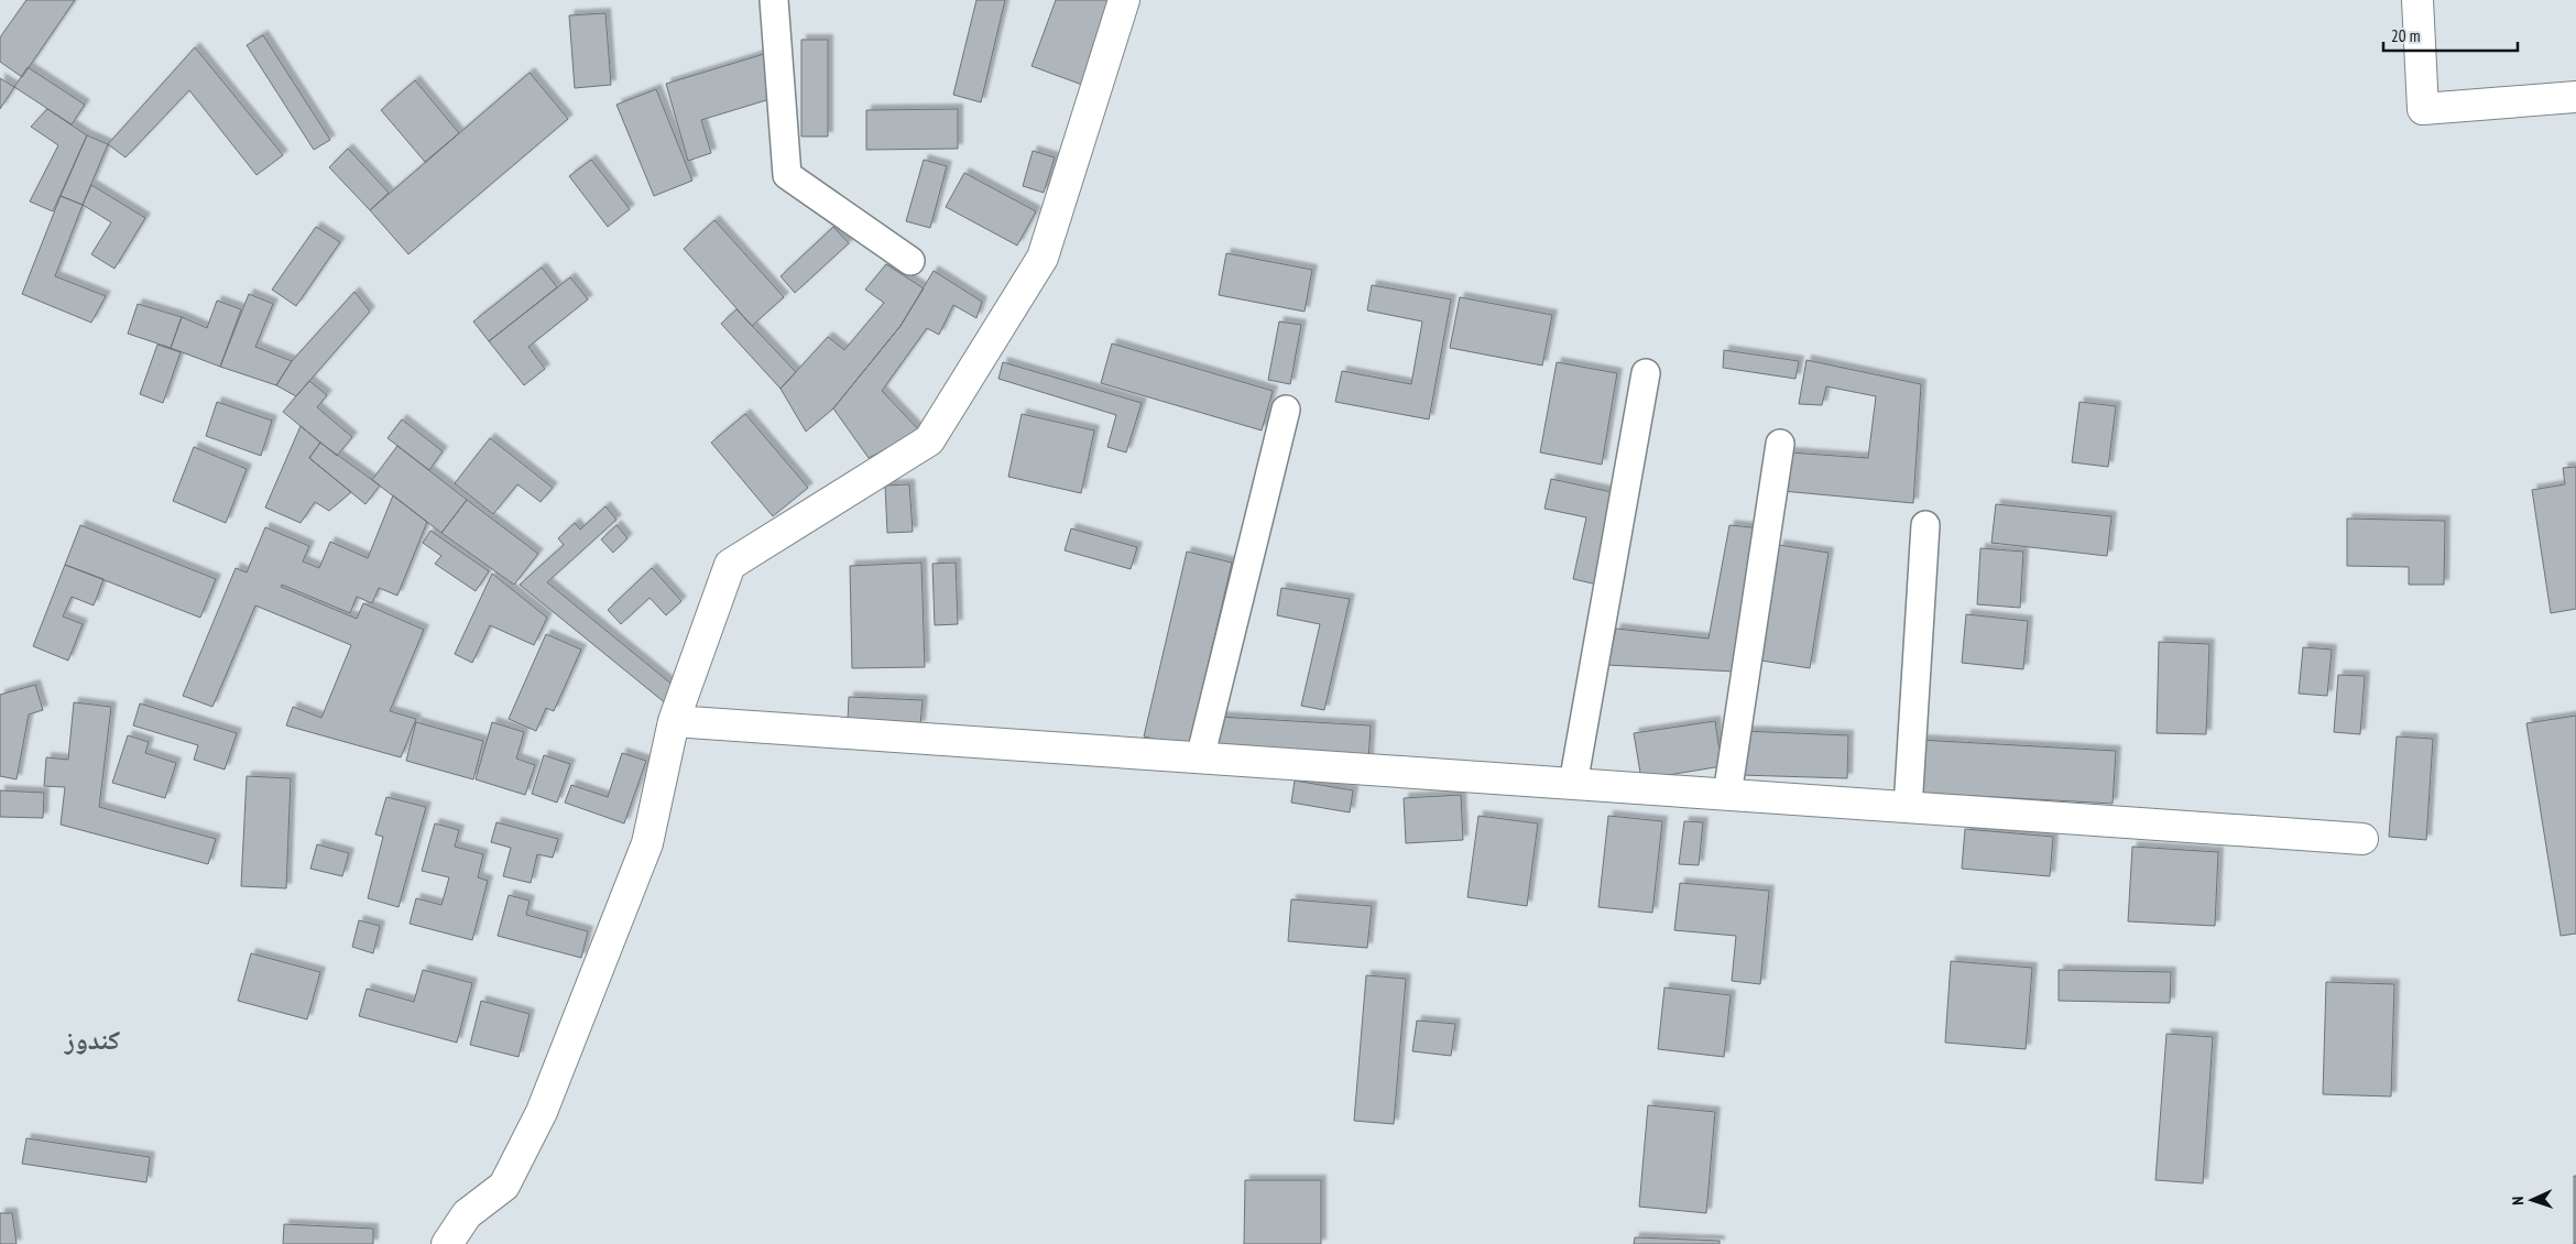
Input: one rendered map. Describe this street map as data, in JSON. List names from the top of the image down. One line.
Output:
{"districts":["کندوز"],"scale_bar":"20 m","north":"left"}
